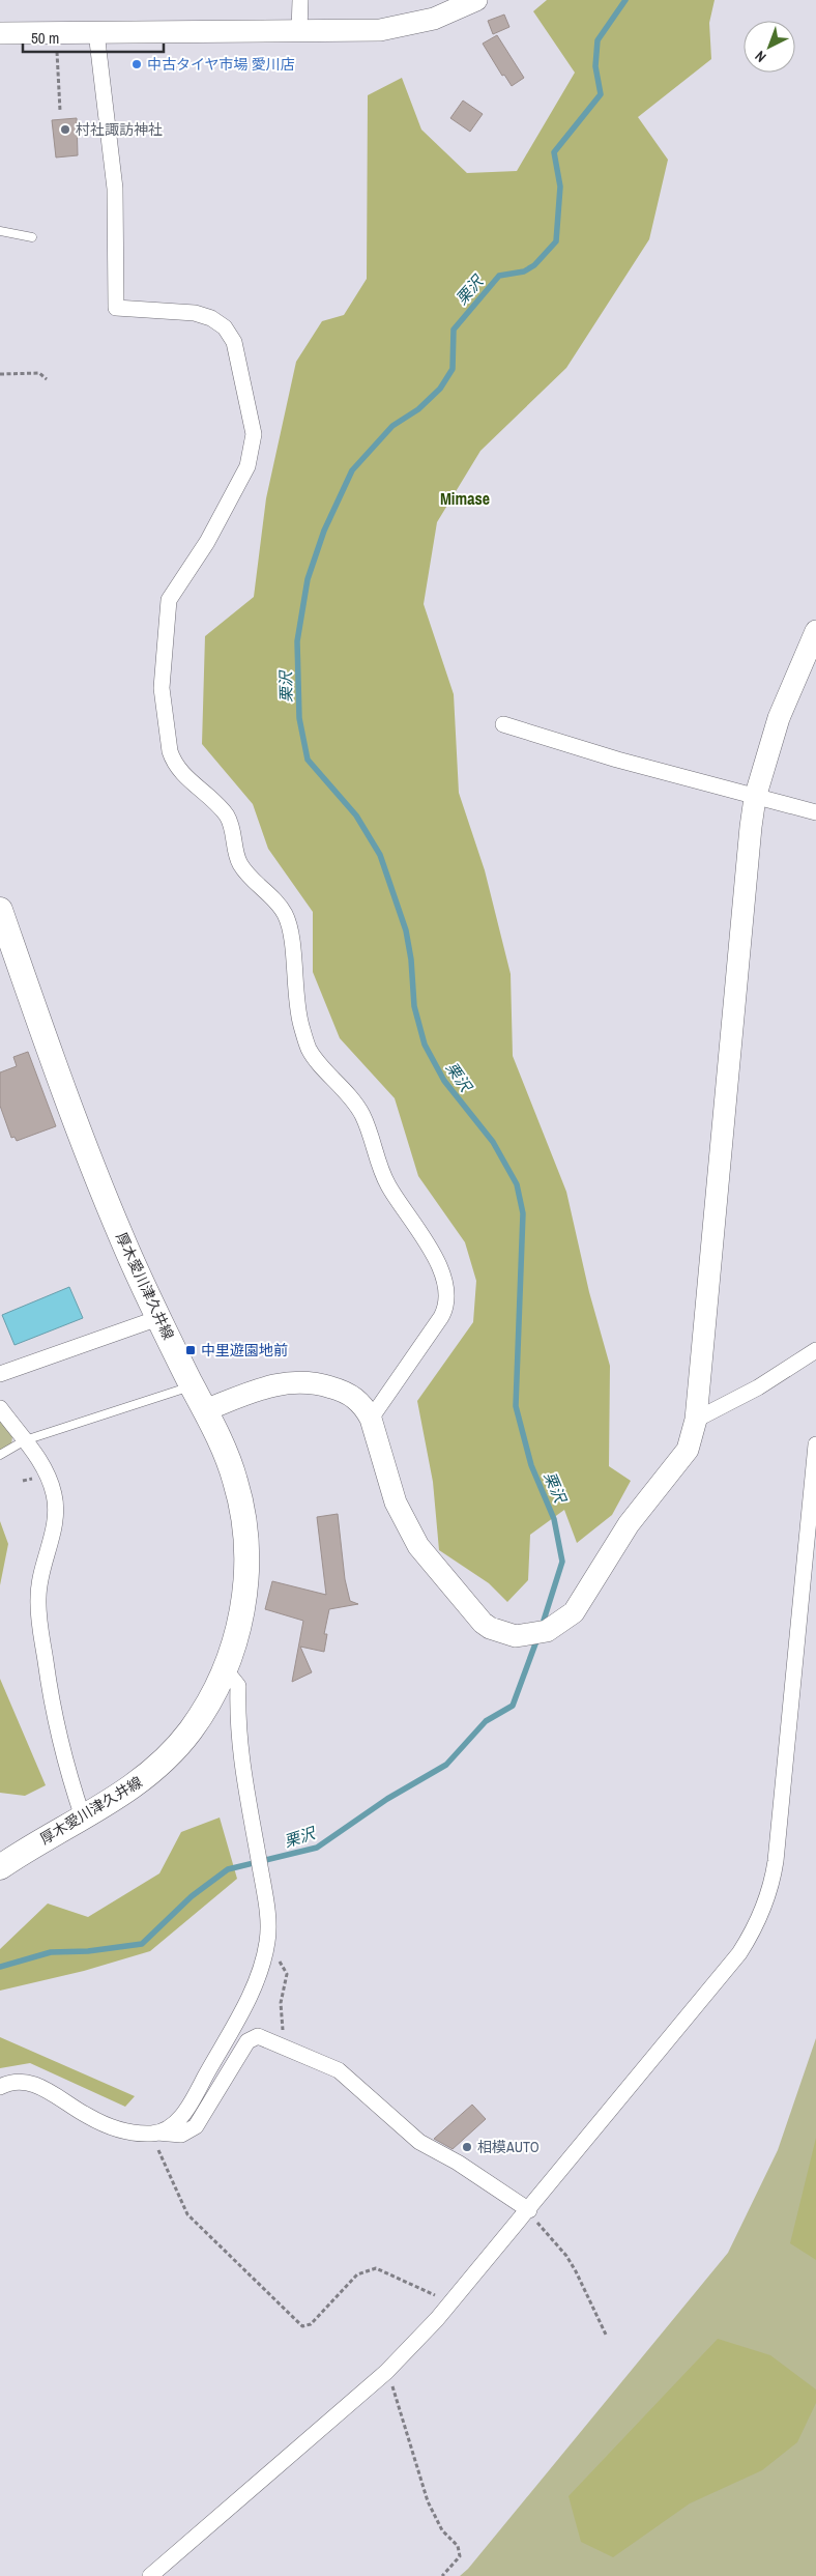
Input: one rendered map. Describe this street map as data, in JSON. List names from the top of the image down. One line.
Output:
{"streets":{"main road":["厚木愛川津久井線"]},"districts":["Mimase"],"water":["栗沢"],"places":{"other":["中古タイヤ市場 愛川店","村社諏訪神社","相模AUTO"],"transit":["中里遊園地前"]},"scale_bar":"50 m","north":"bottom left"}
